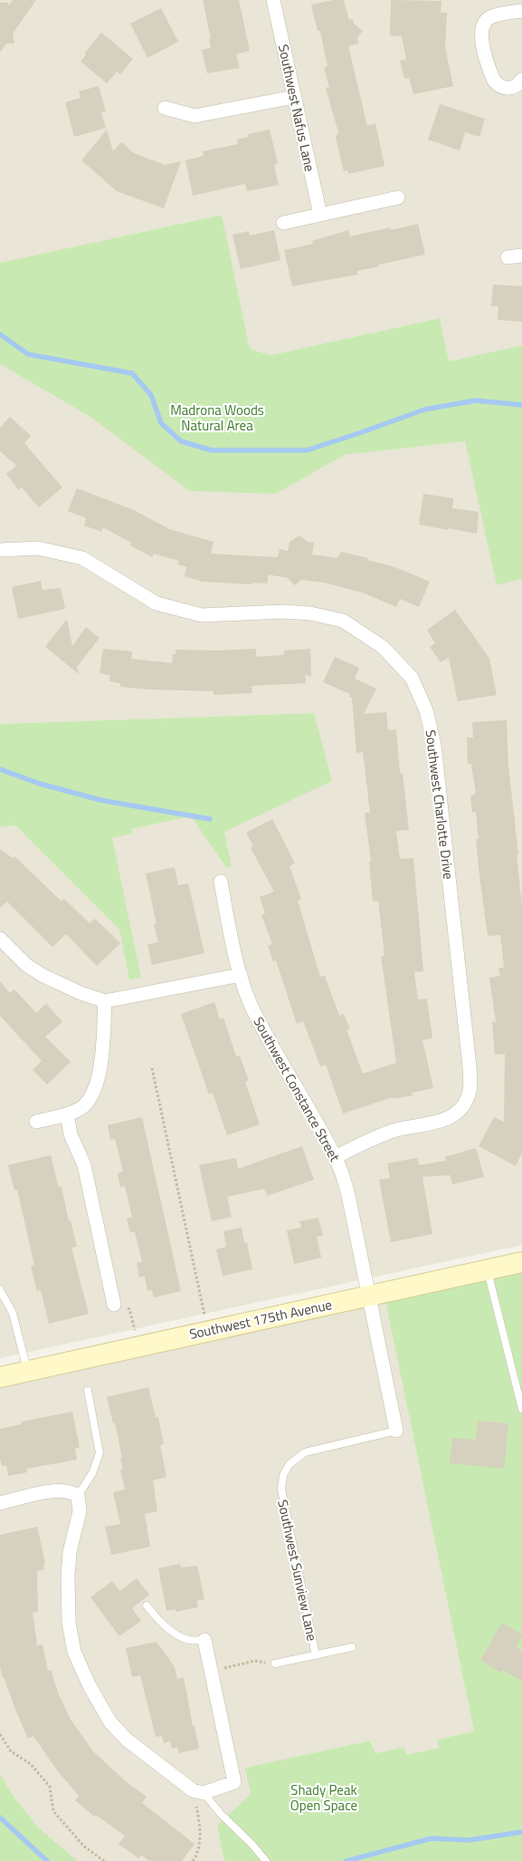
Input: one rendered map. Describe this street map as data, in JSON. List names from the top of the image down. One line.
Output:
{"streets":{"main road":["Southwest 175th Avenue"],"street":["Southwest Nafus Lane","Southwest Charlotte Drive","Southwest Constance Street"],"lane":["Southwest Sunview Lane"]},"crossings":[["Southwest Charlotte Drive","Southwest Constance Street"],["Southwest Constance Street","Southwest 175th Avenue"],["Southwest Constance Street","Southwest Sunview Lane"]],"parks":["Madrona Woods Natural Area","Shady Peak Open Space"]}
